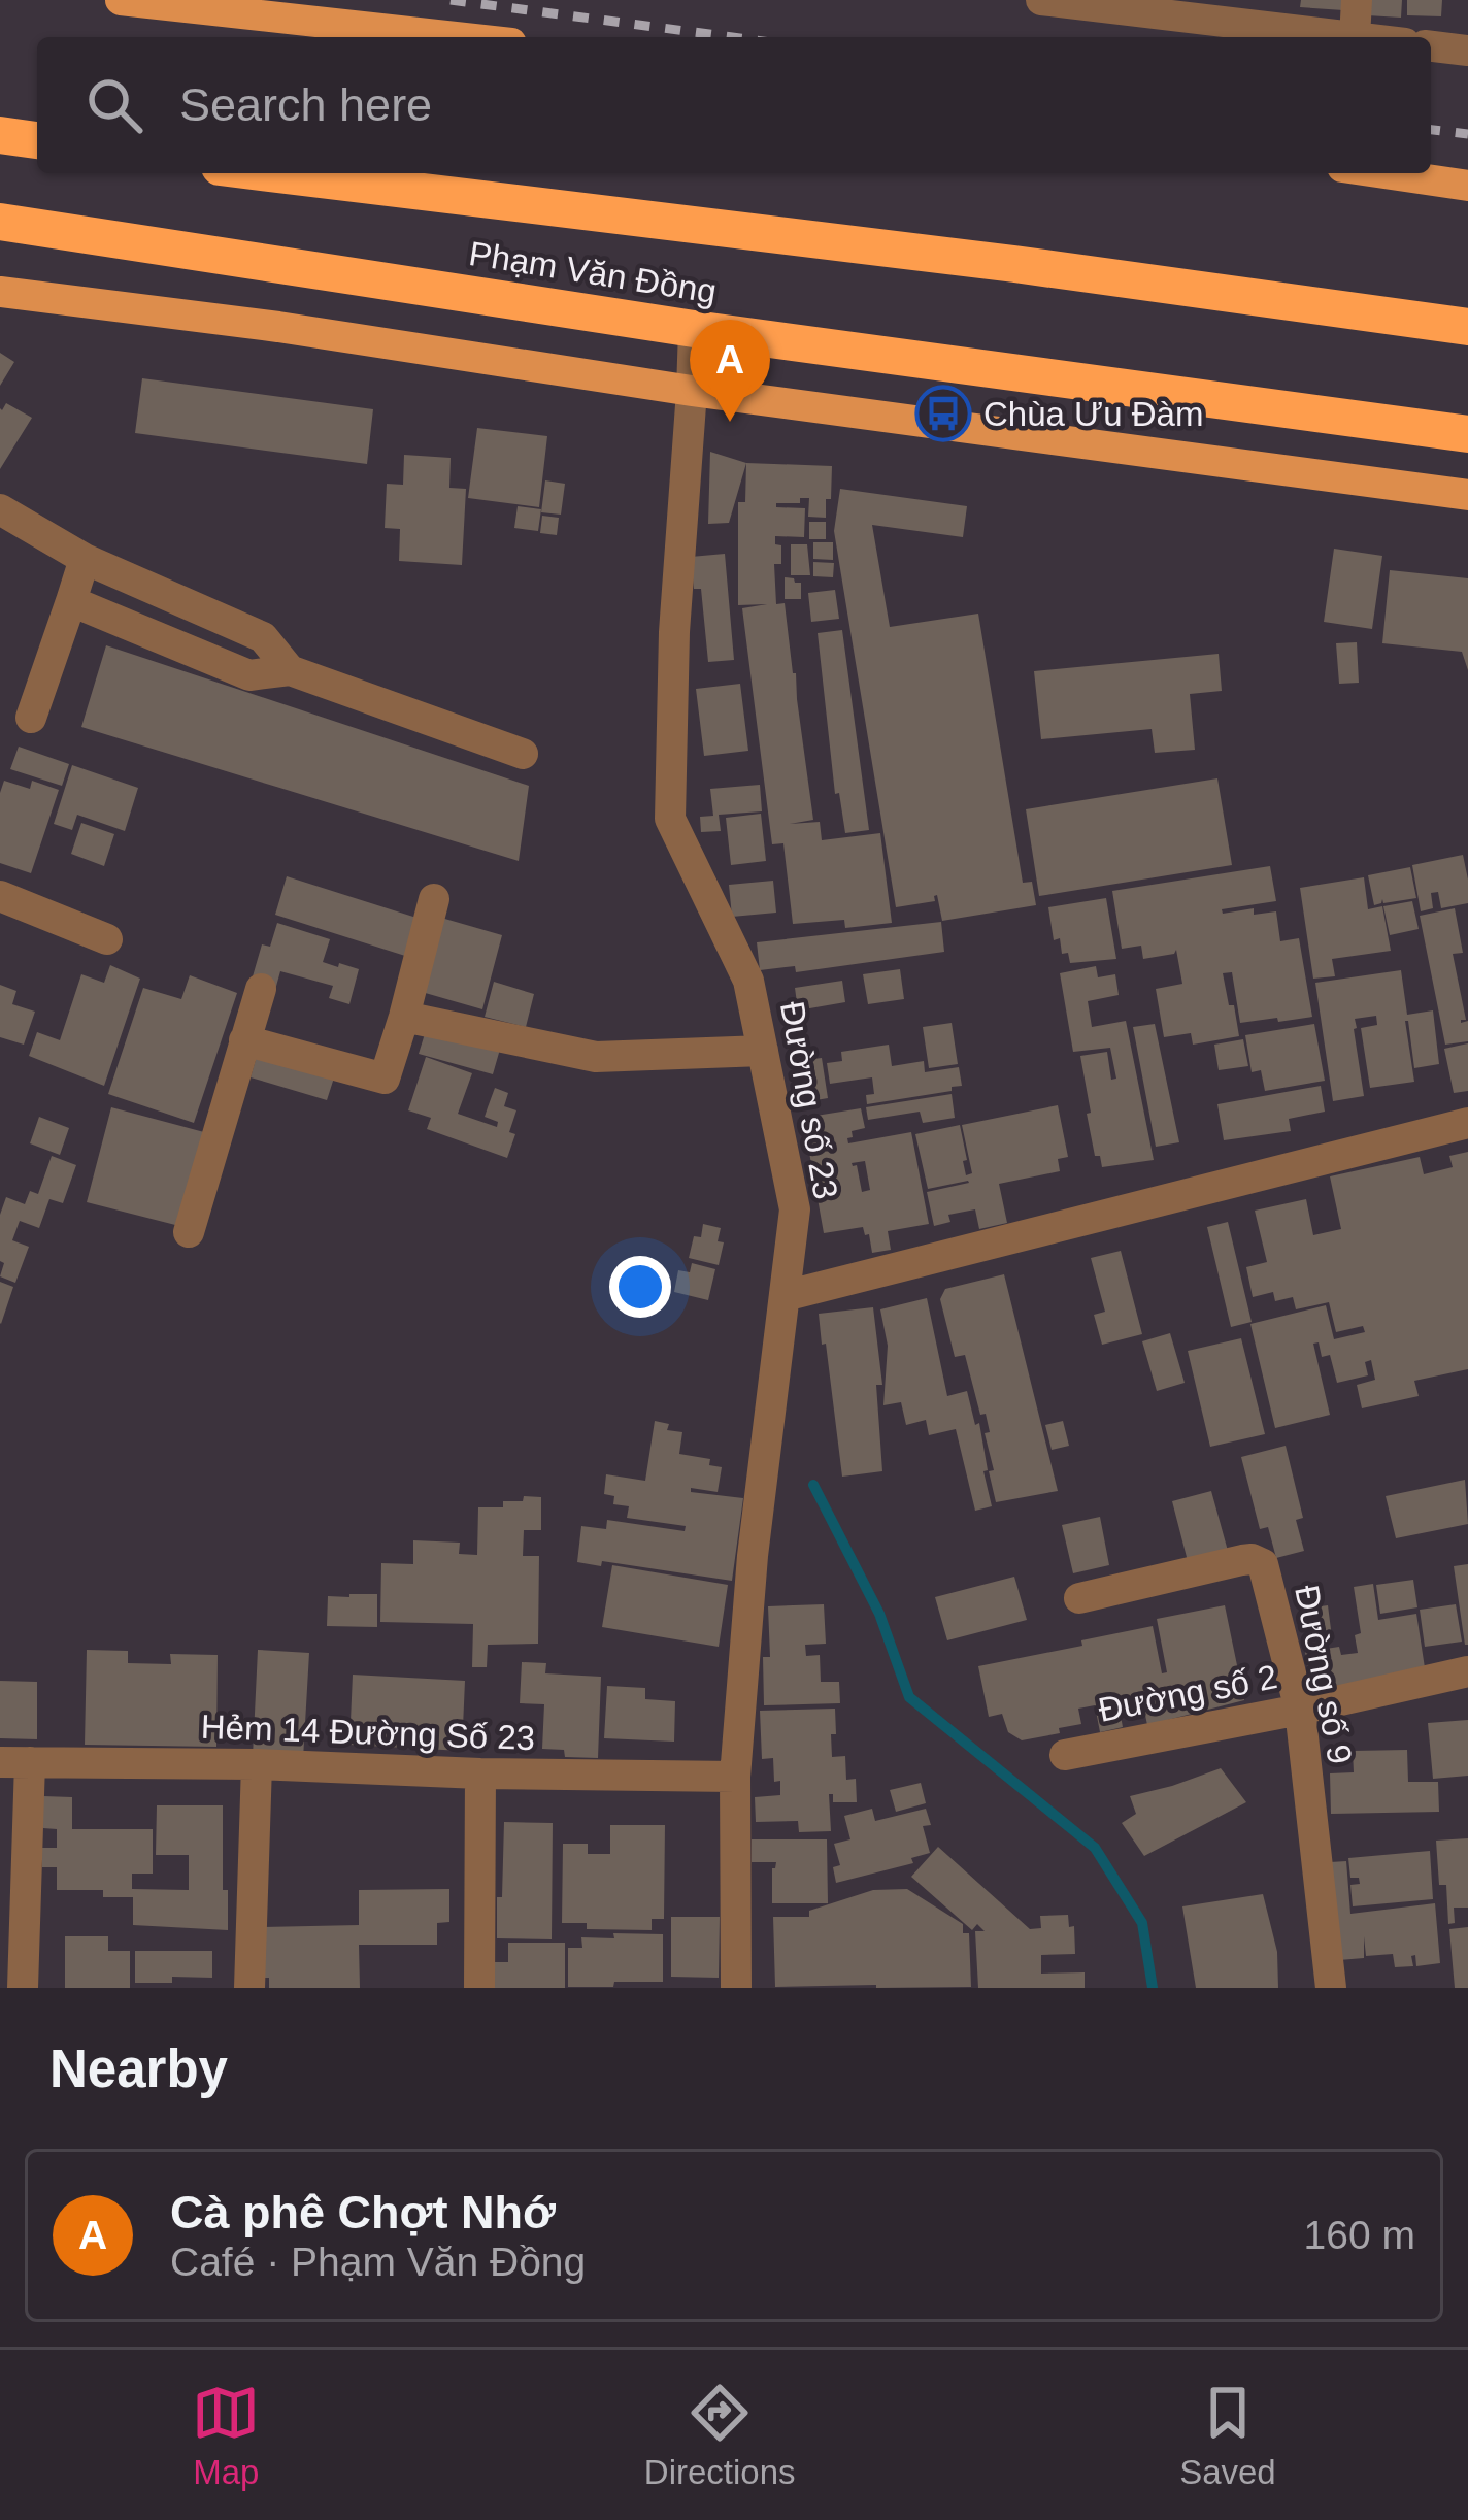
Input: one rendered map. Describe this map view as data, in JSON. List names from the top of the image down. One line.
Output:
{"streets":{"highway":["Phạm Văn Đồng"],"street":["Đường số 23","Đường số 9","Đường số 2","Hẻm 14 Đường Số 23"]},"crossings":[["Phạm Văn Đồng","Đường số 23"],["Đường số 23","Hẻm 14 Đường Số 23"],["Đường số 9","Đường số 2"]],"places":{"bus stop":["Chùa Ưu Đàm"]},"page":{"search":"Search here","pins":"A","heading":"Nearby","list":[{"mark":"A","name":"Cà phê Chợt Nhớ","note":"Café · Phạm Văn Đồng","value":"160 m"}],"nav":["Map","Directions","Saved"]}}
